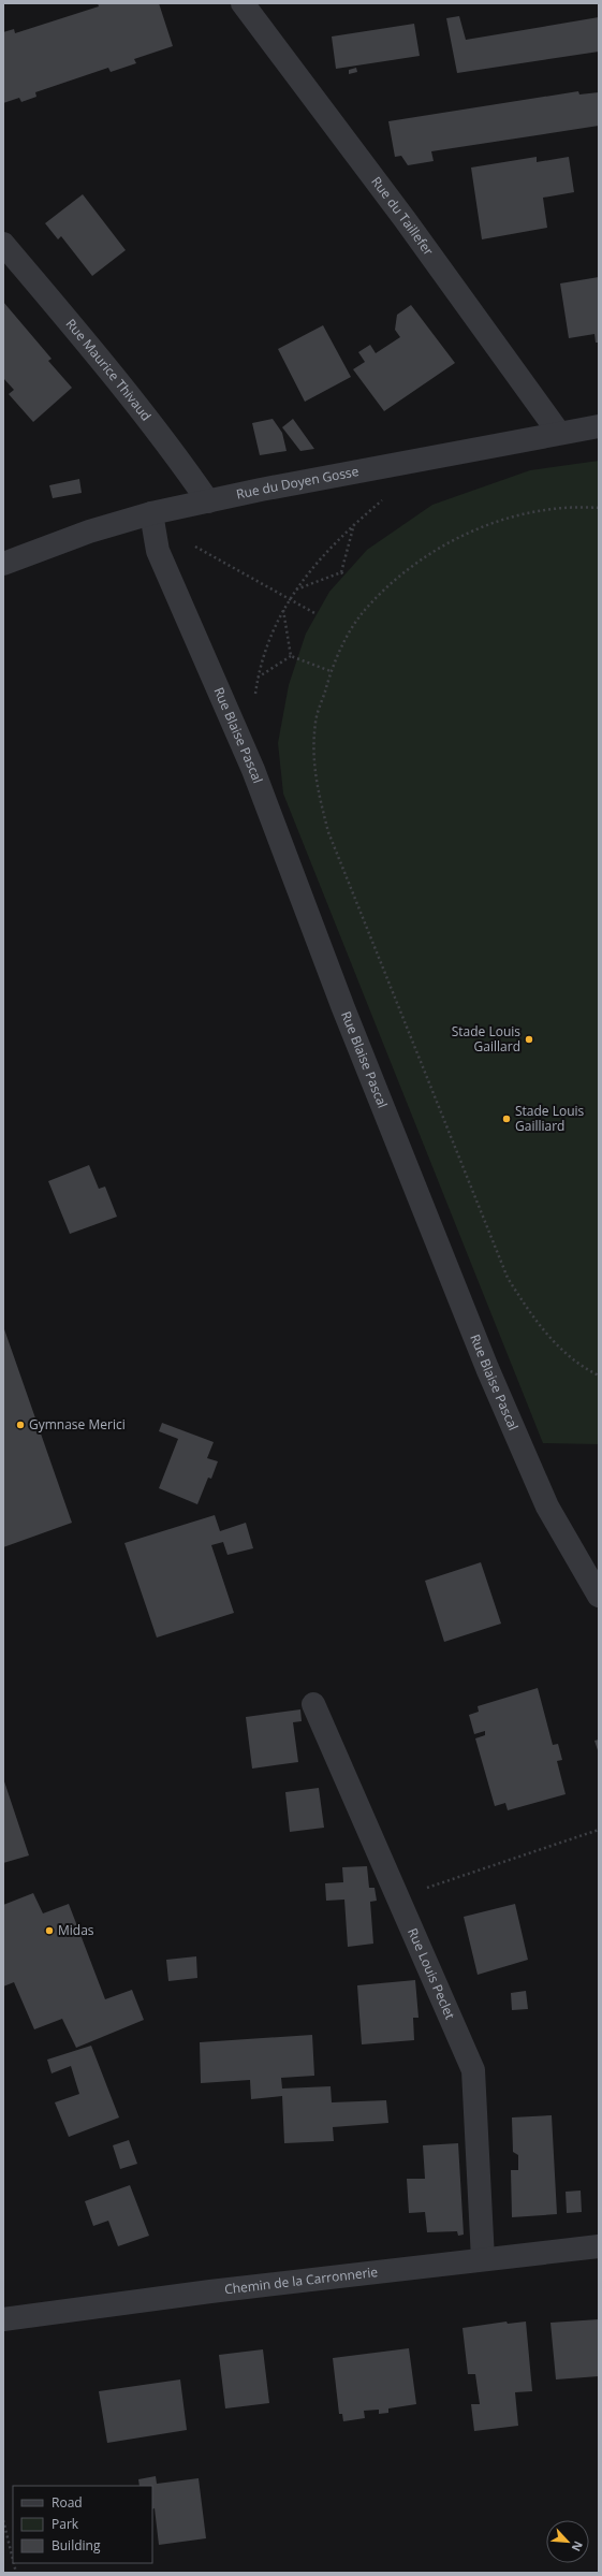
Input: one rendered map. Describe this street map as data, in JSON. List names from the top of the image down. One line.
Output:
{"streets":{"street":["Rue du Taillefer","Rue Maurice Thivaud","Rue du Doyen Gosse","Rue Blaise Pascal","Rue Louis Peclet","Chemin de la Carronnerie"]},"crossings":[["Rue du Taillefer","Rue du Doyen Gosse"],["Rue Maurice Thivaud","Rue du Doyen Gosse"],["Rue du Doyen Gosse","Rue Blaise Pascal"],["Rue Louis Peclet","Chemin de la Carronnerie"]],"places":["Stade Louis Gaillard","Stade Louis Gailliard","Gymnase Merici","Midas"],"legend":["Road","Park","Building"],"north":"bottom right"}
